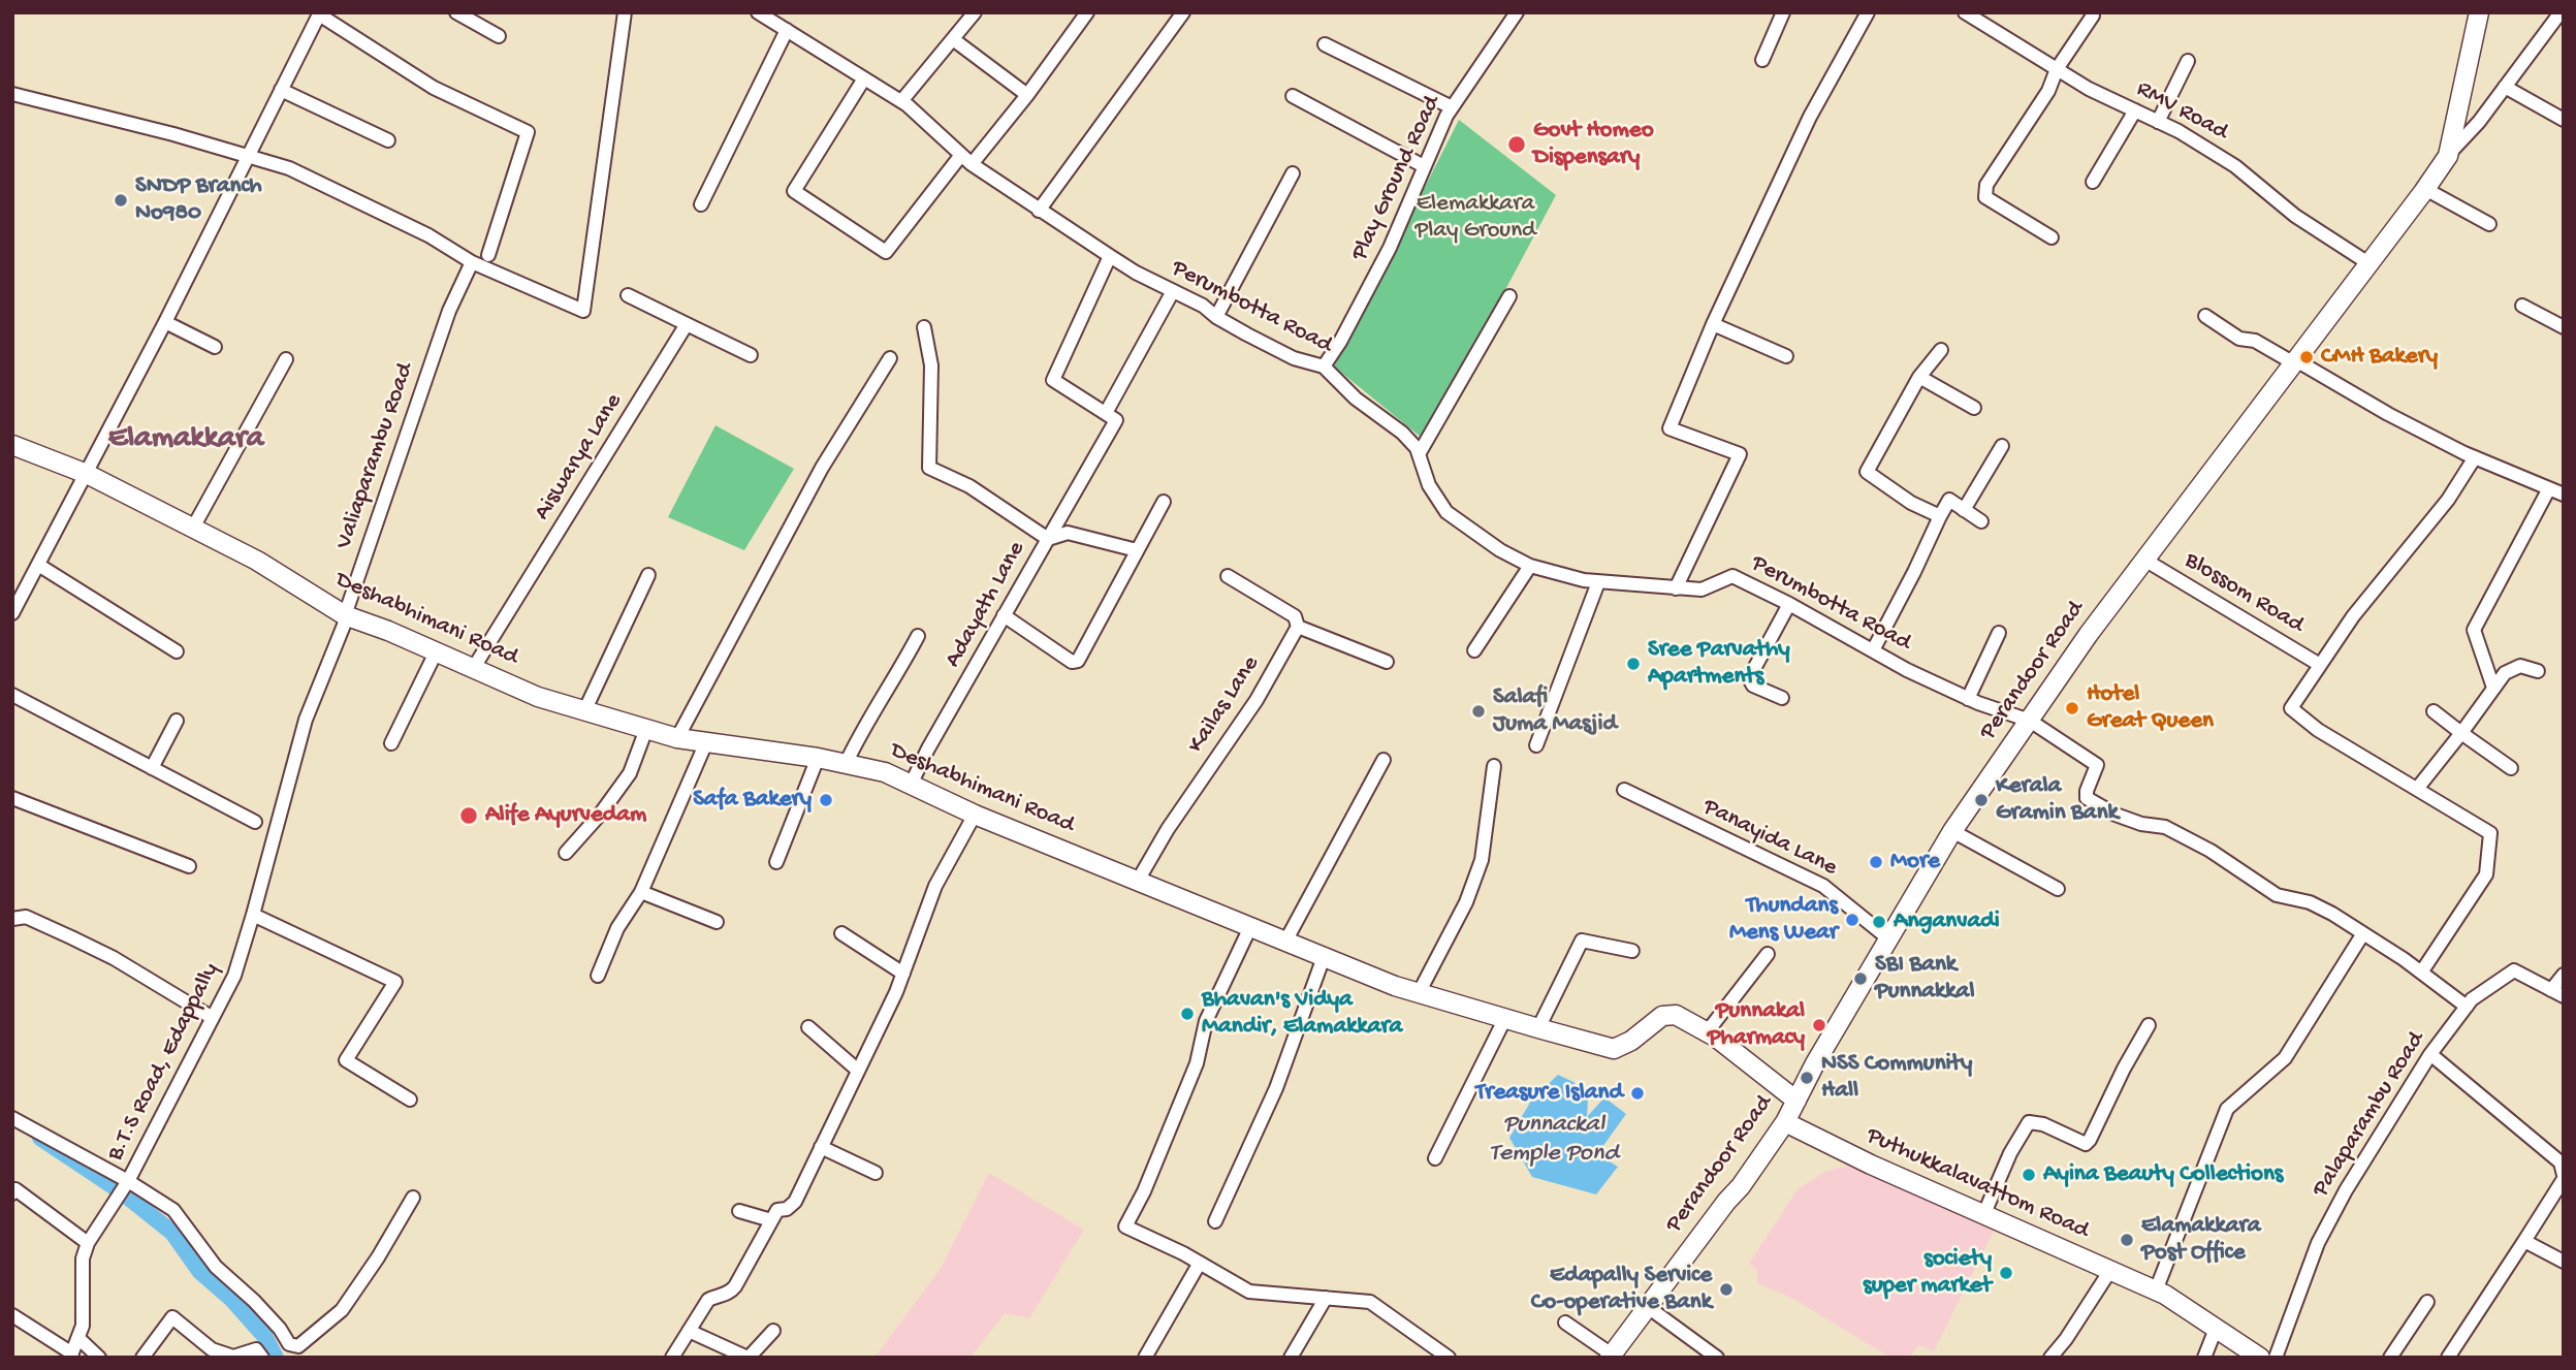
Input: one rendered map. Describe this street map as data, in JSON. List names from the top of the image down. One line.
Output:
{"streets":{"street":["RMV Road","Play Ground Road","Perumbotta Road","Valiaparambu Road","Aiswarya Lane","Blossom Road","Adayath Lane","Deshabhimani Road","Perandoor Road","Kailas Lane","Panayida Lane","B.T.S Road, Edappally","Palaparambu Road","Puthukkalavattom Road"]},"crossings":[["RMV Road","Perandoor Road"],["Play Ground Road","Perumbotta Road"],["Perumbotta Road","Perandoor Road"],["Valiaparambu Road","Deshabhimani Road"],["Valiaparambu Road","B.T.S Road, Edappally"],["Aiswarya Lane","Deshabhimani Road"],["Blossom Road","Perandoor Road"],["Adayath Lane","Deshabhimani Road"],["Deshabhimani Road","Perandoor Road"],["Deshabhimani Road","Kailas Lane"],["Deshabhimani Road","B.T.S Road, Edappally"],["Perandoor Road","Panayida Lane"],["Perandoor Road","Puthukkalavattom Road"]],"districts":["Elamakkara"],"water":["Punnackal Temple Pond"],"parks":["Elemakkara Play Ground"],"places":["Govt Homeo Dispensary","SNDP Branch No980","CMH Bakery","Sree Parvathy Apartments","Hotel Great Queen","Salafi Juma Masjid","Safa Bakery","Kerala Gramin Bank","Alife Ayurvedam","More","Thundans Mens Wear","Anganvadi","SBI Bank Punnakkal","Bhavan's Vidya Mandir, Elamakkara","Punnakal Pharmacy","NSS Community Hall","Treasure Island","Ayina Beauty Collections","Elamakkara Post Office","society super market","Edapally Service Co-operative Bank"]}
